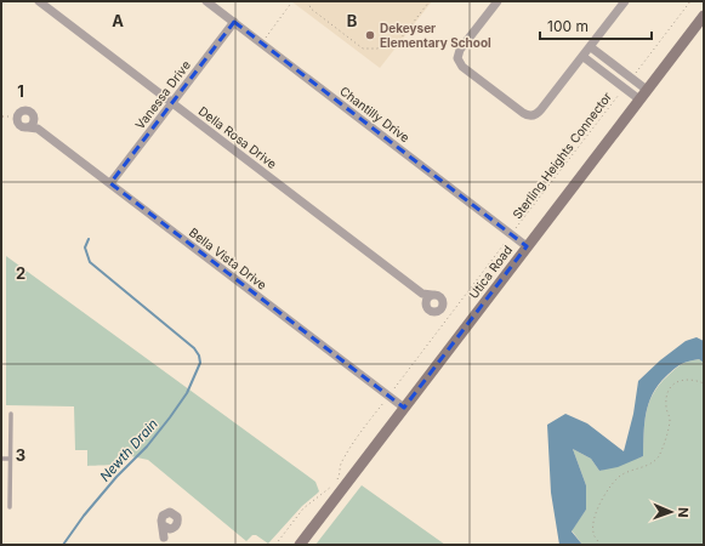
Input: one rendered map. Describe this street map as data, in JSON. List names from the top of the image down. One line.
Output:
{"streets":{"street":["Vanessa Drive","Chantilly Drive","Della Rosa Drive","Bella Vista Drive","Utica Road"],"path":["Sterling Heights Connector"]},"crossings":[["Vanessa Drive","Chantilly Drive"],["Vanessa Drive","Della Rosa Drive"],["Vanessa Drive","Bella Vista Drive"],["Chantilly Drive","Utica Road"],["Bella Vista Drive","Utica Road"]],"water":["Newth Drain"],"places":["Dekeyser Elementary School"],"scale_bar":"100 m","north":"right","grid":{"columns":["A","B"],"rows":["1","2","3"]}}
